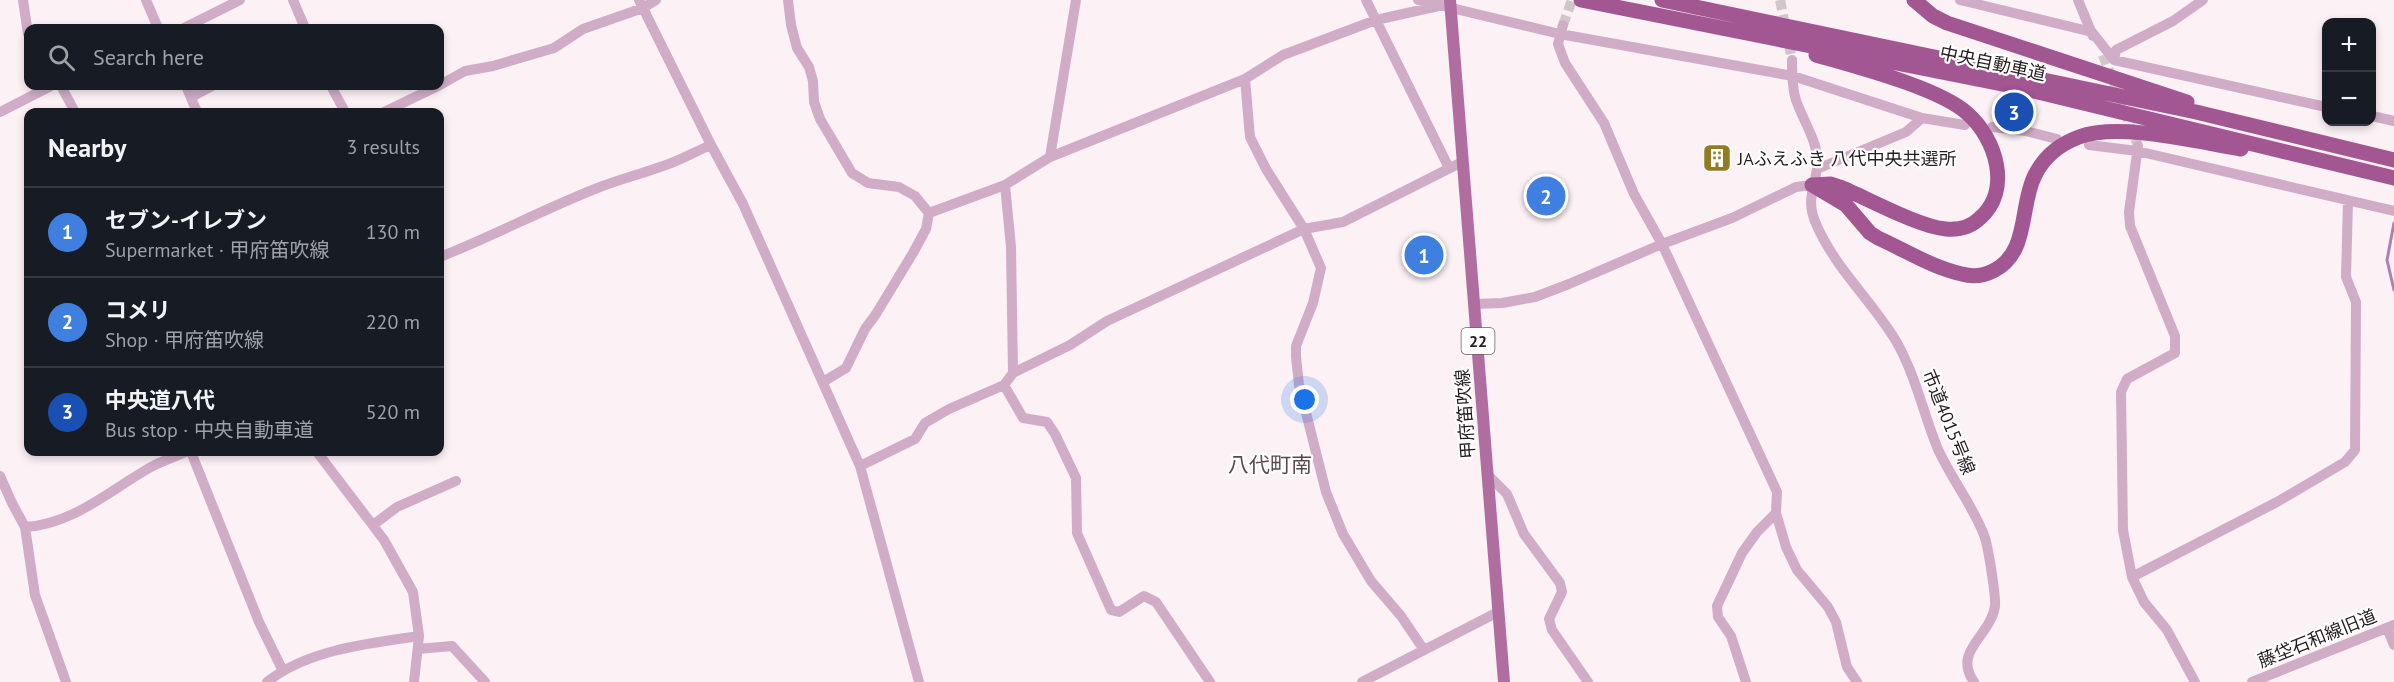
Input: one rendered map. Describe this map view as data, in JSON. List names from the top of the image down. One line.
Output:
{"streets":{"highway":["中央自動車道"],"main road":["22","甲府笛吹線"],"street":["市道4015号線","藤垈石和線旧道"]},"districts":["八代町南"],"places":{"building":["JAふえふき 八代中央共選所"]},"page":{"map_buttons":["+","−"],"search":"Search here","pins":["3","2","1"],"heading":["Nearby","3 results"],"list":[{"mark":"1","name":"セブン-イレブン","note":"Supermarket · 甲府笛吹線","value":"130 m"},{"mark":"2","name":"コメリ","note":"Shop · 甲府笛吹線","value":"220 m"},{"mark":"3","name":"中央道八代","note":"Bus stop · 中央自動車道","value":"520 m"}]}}
